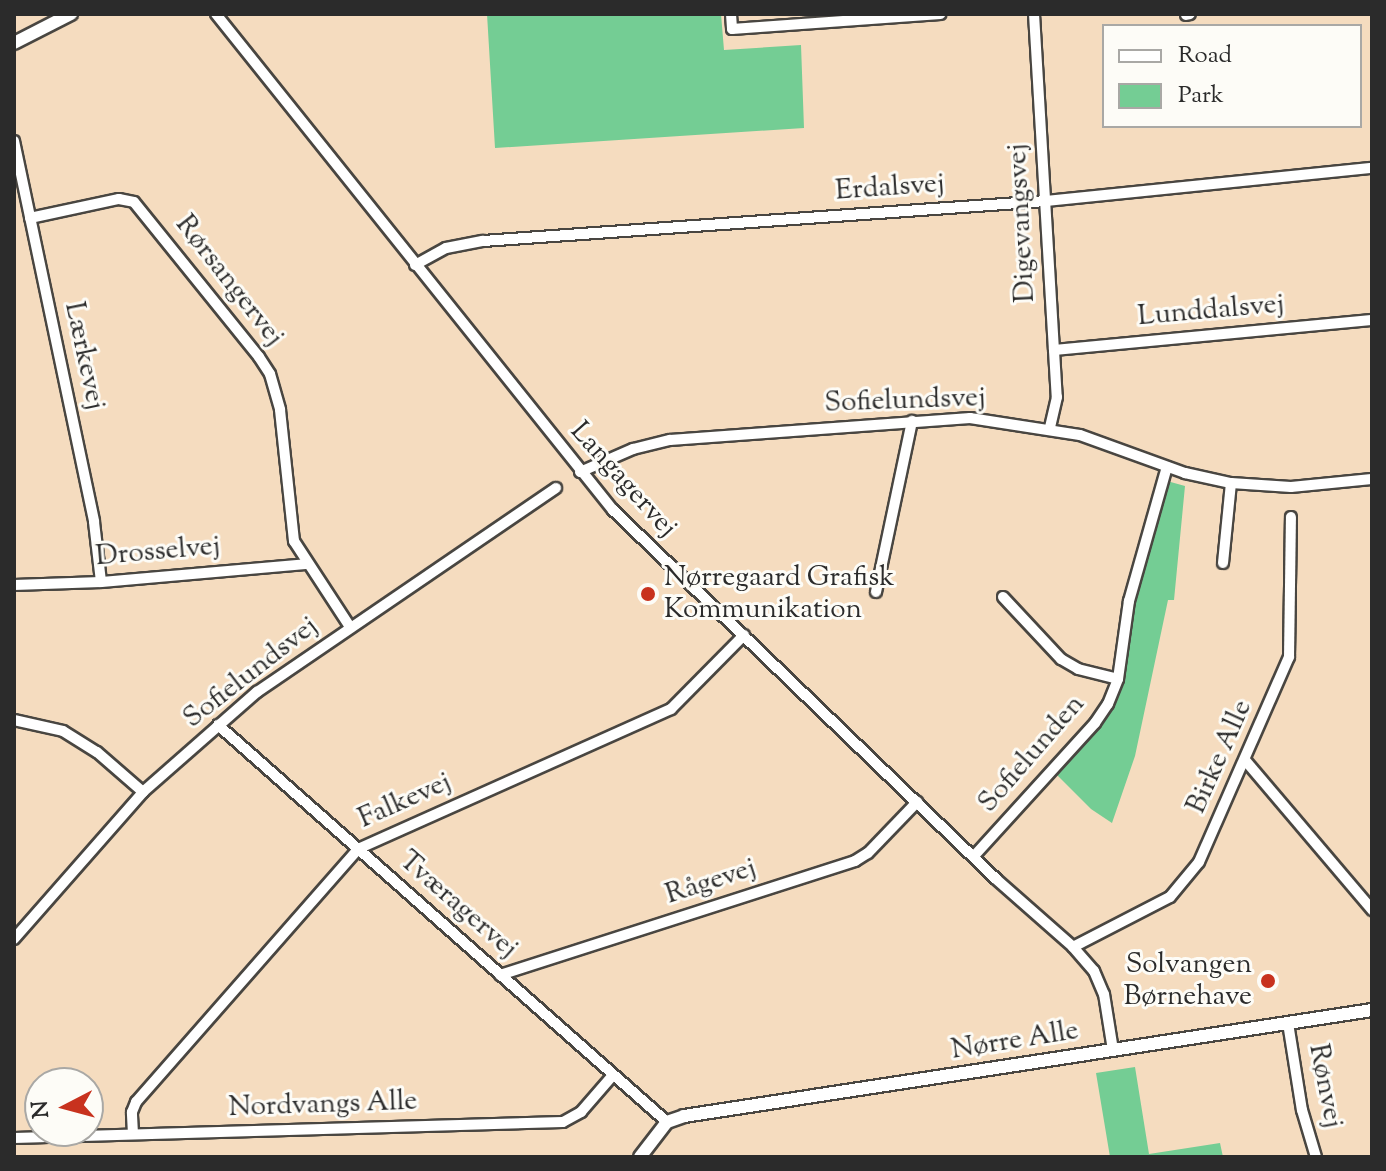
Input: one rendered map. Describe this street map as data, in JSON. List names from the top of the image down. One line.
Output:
{"streets":{"street":["Erdalsvej","Digevangsvej","Rørsangervej","Lunddalsvej","Lærkevej","Sofielundsvej","Langagervej","Drosselvej","Sofielunden","Birke Alle","Falkevej","Rågevej","Tværagervej","Nørre Alle","Rønvej","Nordvangs Alle"]},"crossings":[["Erdalsvej","Digevangsvej"],["Erdalsvej","Langagervej"],["Digevangsvej","Lunddalsvej"],["Digevangsvej","Sofielundsvej"],["Rørsangervej","Lærkevej"],["Rørsangervej","Sofielundsvej"],["Rørsangervej","Drosselvej"],["Lærkevej","Drosselvej"],["Sofielundsvej","Langagervej"],["Sofielundsvej","Sofielunden"],["Sofielundsvej","Tværagervej"],["Langagervej","Sofielunden"],["Langagervej","Birke Alle"],["Langagervej","Falkevej"],["Langagervej","Rågevej"],["Langagervej","Nørre Alle"],["Falkevej","Tværagervej"],["Falkevej","Nordvangs Alle"],["Rågevej","Tværagervej"],["Tværagervej","Nørre Alle"],["Tværagervej","Nordvangs Alle"],["Nørre Alle","Rønvej"]],"places":["Nørregaard Grafisk Kommunikation","Solvangen Børnehave"],"legend":["Road","Park"],"north":"left"}
